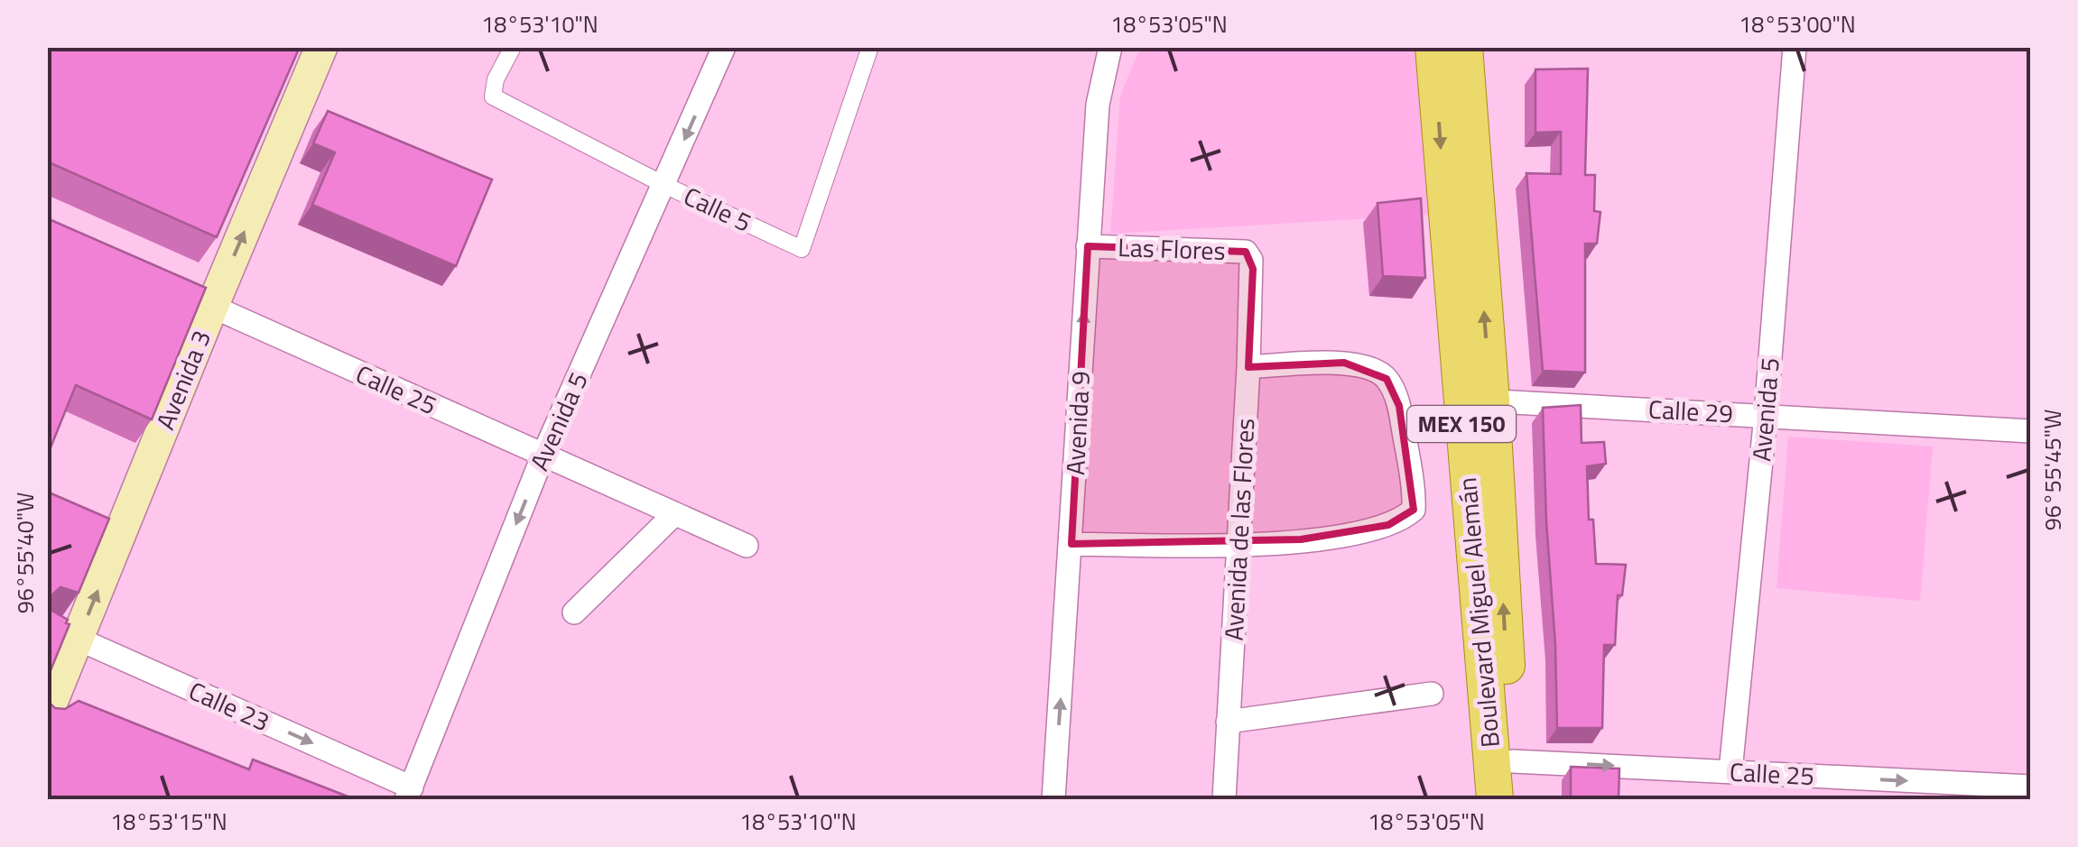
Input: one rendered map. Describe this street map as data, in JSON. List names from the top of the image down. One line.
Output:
{"streets":{"main road":["Avenida 3","MEX 150","Boulevard Miguel Alemán"],"street":["Calle 5","Las Flores","Calle 25","Avenida 5","Calle 29","Avenida 9","Avenida de las Flores","Calle 23"]},"crossings":[["Calle 5","Avenida 5"],["Las Flores","Avenida 9"],["Las Flores","Avenida de las Flores"],["Avenida 3","Calle 25"],["Avenida 3","Calle 23"],["Calle 25","Avenida 5"],["Calle 25","Boulevard Miguel Alemán"],["Avenida 5","Calle 29"],["Avenida 5","Calle 23"],["Calle 29","Boulevard Miguel Alemán"]],"one_way":["Avenida 3","Calle 25","Avenida 9","Calle 23"],"coordinates":["18°53'10\"N","18°53'05\"N","18°53'00\"N","96°55'45\"W","96°55'40\"W","18°53'15\"N"]}
